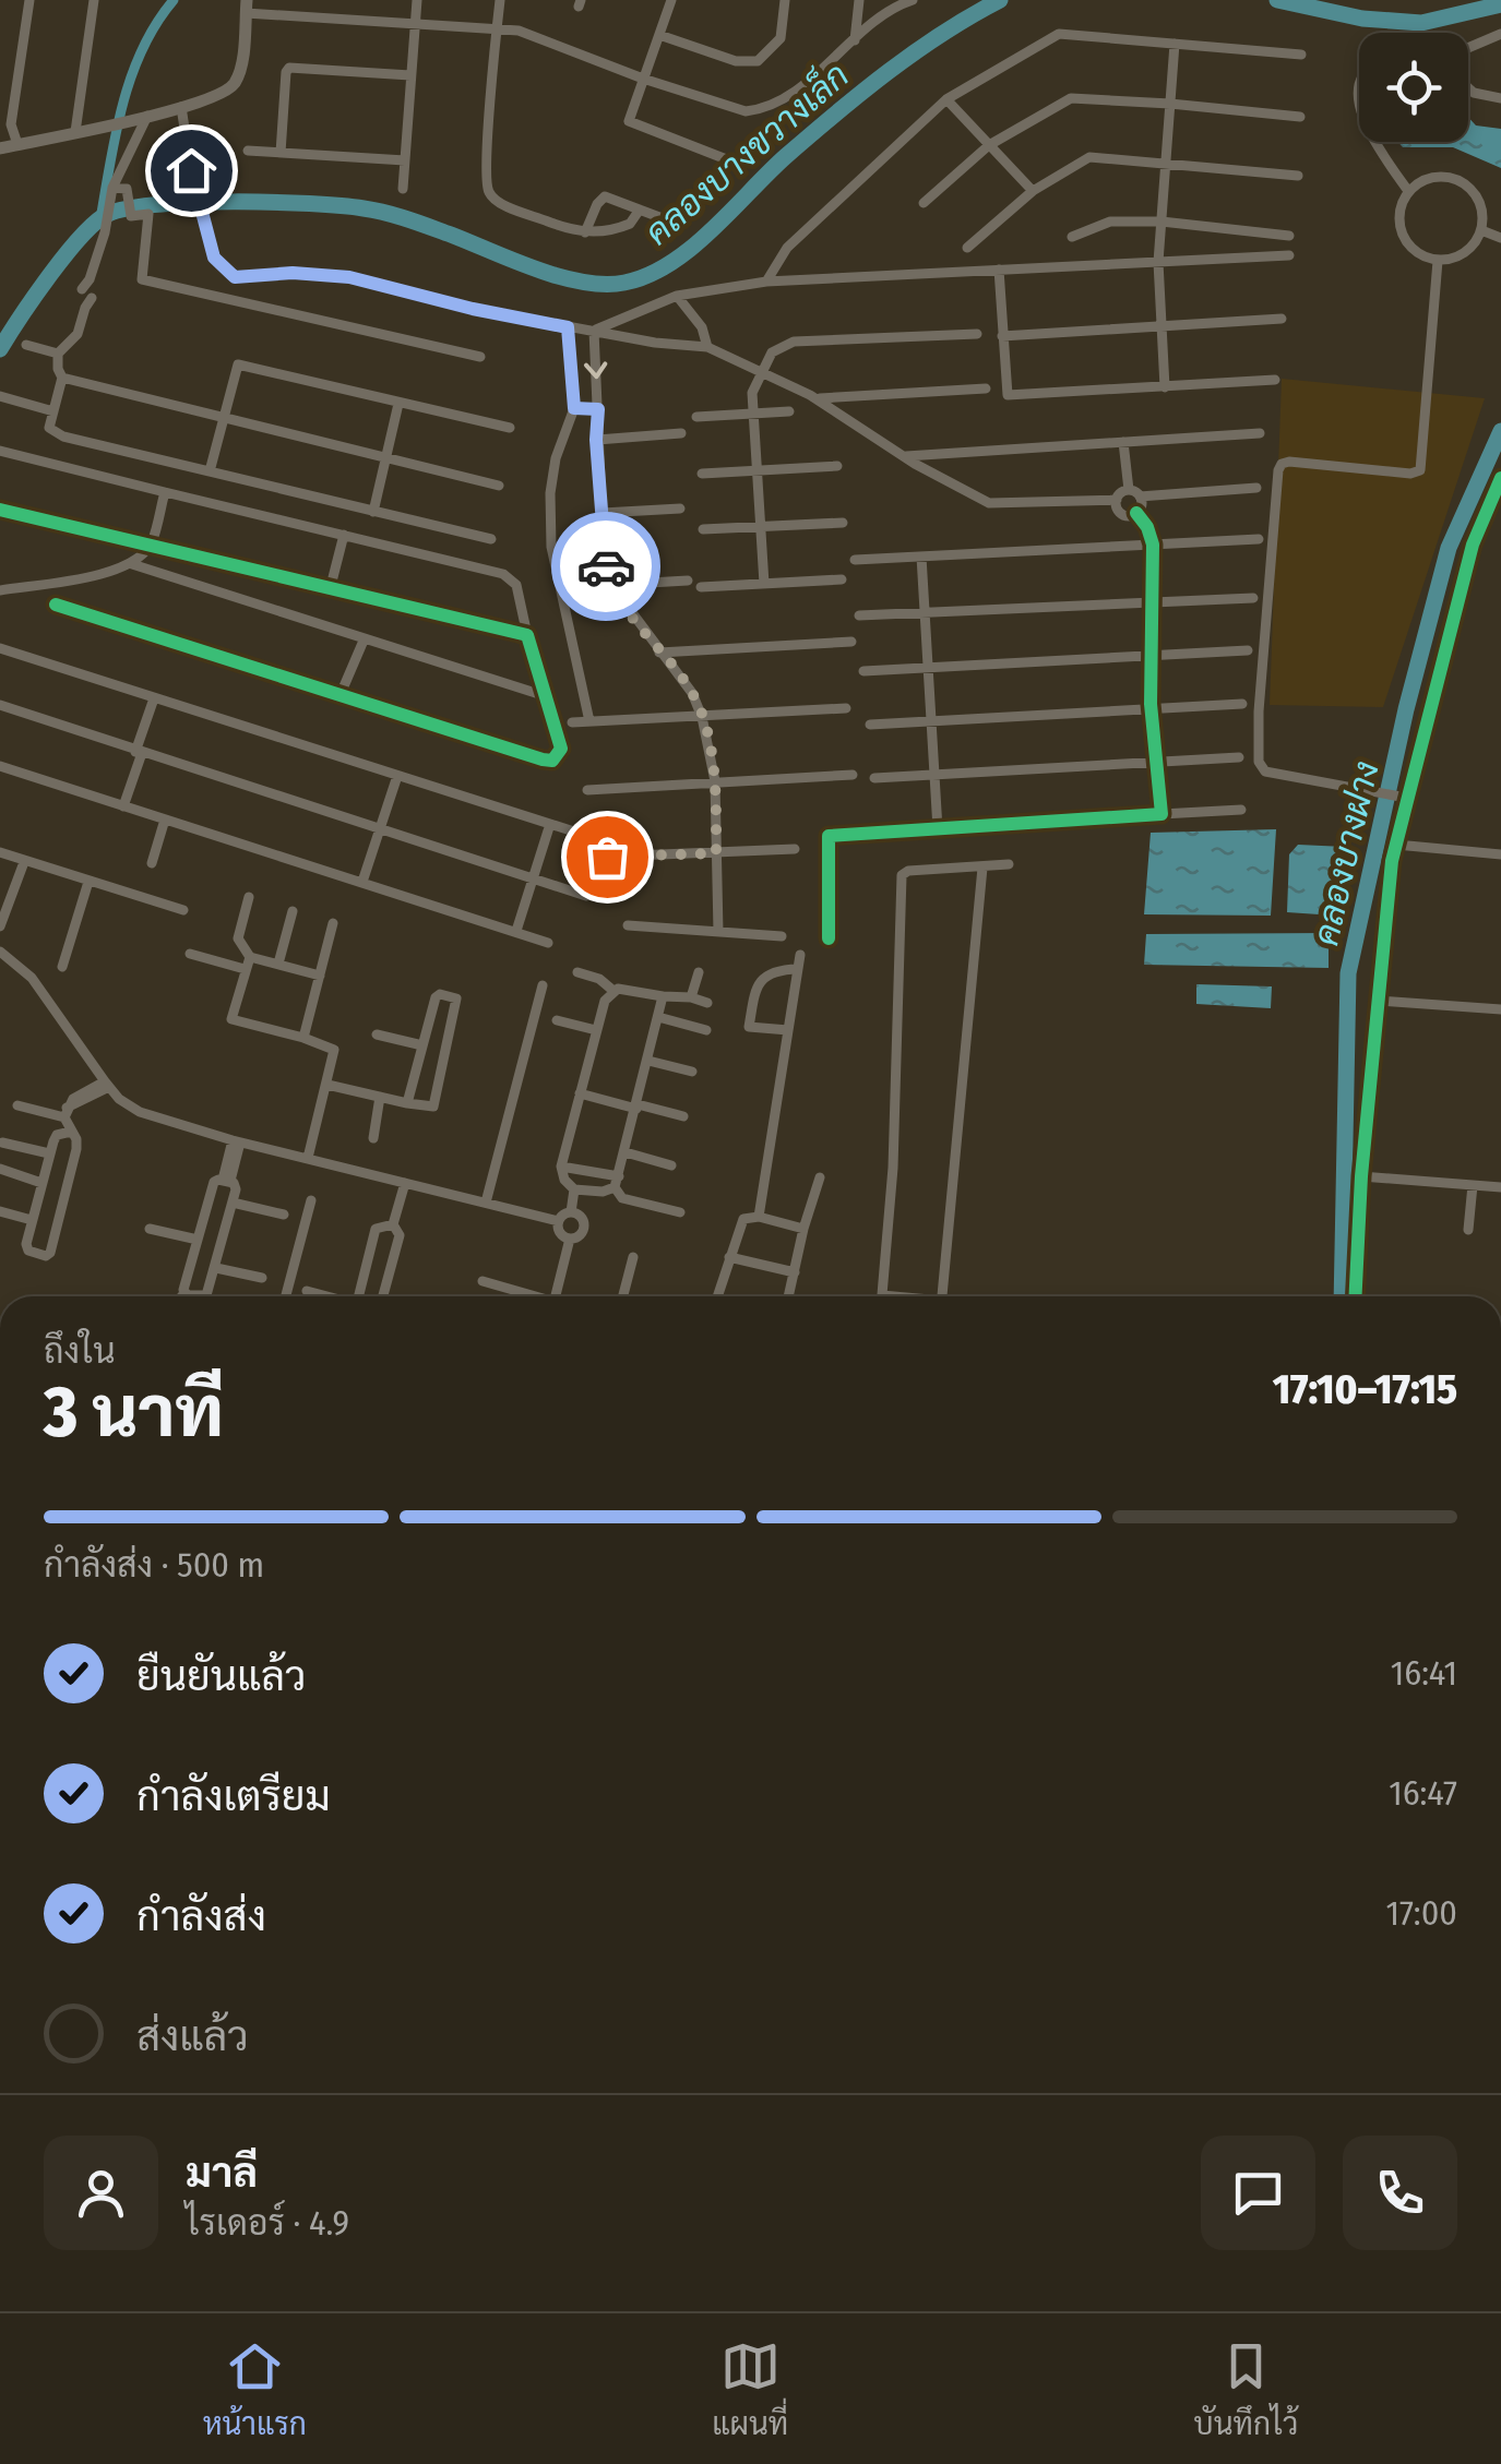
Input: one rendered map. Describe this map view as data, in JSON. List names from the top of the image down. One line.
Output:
{"water":["คลองบางขวางเล็ก","คลองบางฝาง"],"page":{"heading":["3 นาที","ถึงใน","17:10–17:15"],"panel":["มาลี","ไรเดอร์ · 4.9"],"bar":"กำลังส่ง · 500 m","list":[["ยืนยันแล้ว","16:41"],["กำลังเตรียม","16:47"],["กำลังส่ง","17:00"],"ส่งแล้ว"],"tabs":["หน้าแรก","แผนที่","บันทึกไว้"]}}
